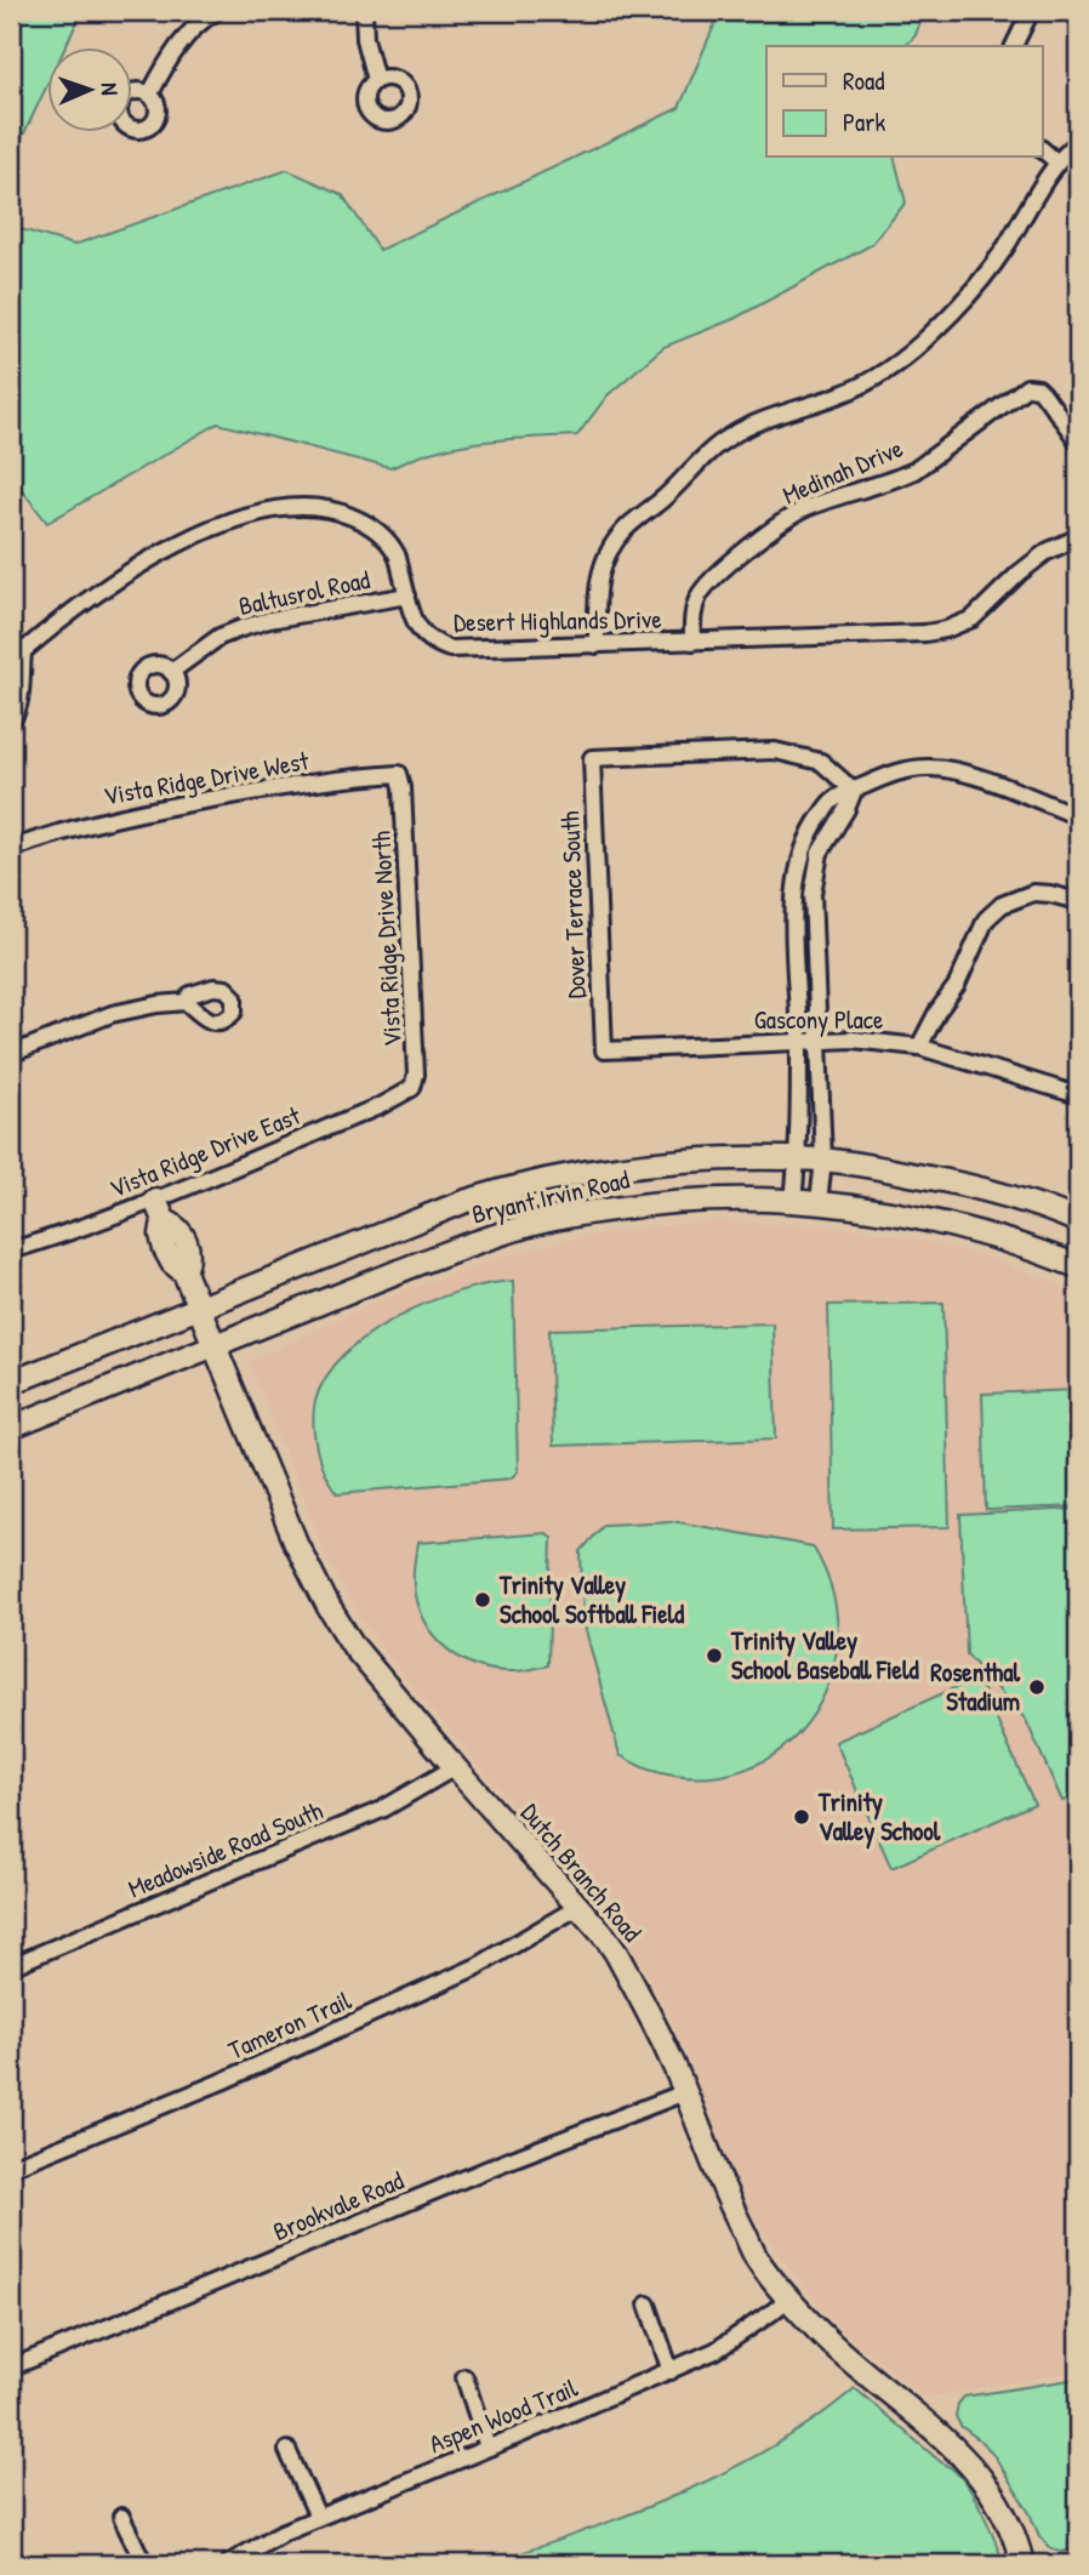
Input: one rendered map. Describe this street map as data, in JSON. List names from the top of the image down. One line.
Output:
{"streets":{"main road":["Bryant Irvin Road","Dutch Branch Road"],"street":["Medinah Drive","Baltusrol Road","Desert Highlands Drive","Vista Ridge Drive West","Dover Terrace South","Vista Ridge Drive North","Gascony Place","Vista Ridge Drive East","Meadowside Road South","Tameron Trail","Brookvale Road","Aspen Wood Trail"]},"crossings":[["Medinah Drive","Desert Highlands Drive"],["Baltusrol Road","Desert Highlands Drive"],["Vista Ridge Drive West","Vista Ridge Drive North"],["Dover Terrace South","Gascony Place"],["Vista Ridge Drive North","Vista Ridge Drive East"],["Vista Ridge Drive East","Dutch Branch Road"],["Bryant Irvin Road","Dutch Branch Road"],["Meadowside Road South","Dutch Branch Road"],["Dutch Branch Road","Tameron Trail"],["Dutch Branch Road","Brookvale Road"],["Dutch Branch Road","Aspen Wood Trail"]],"places":["Trinity Valley School Softball Field","Trinity Valley School Baseball Field","Rosenthal Stadium","Trinity Valley School"],"legend":["Road","Park"],"north":"right"}
